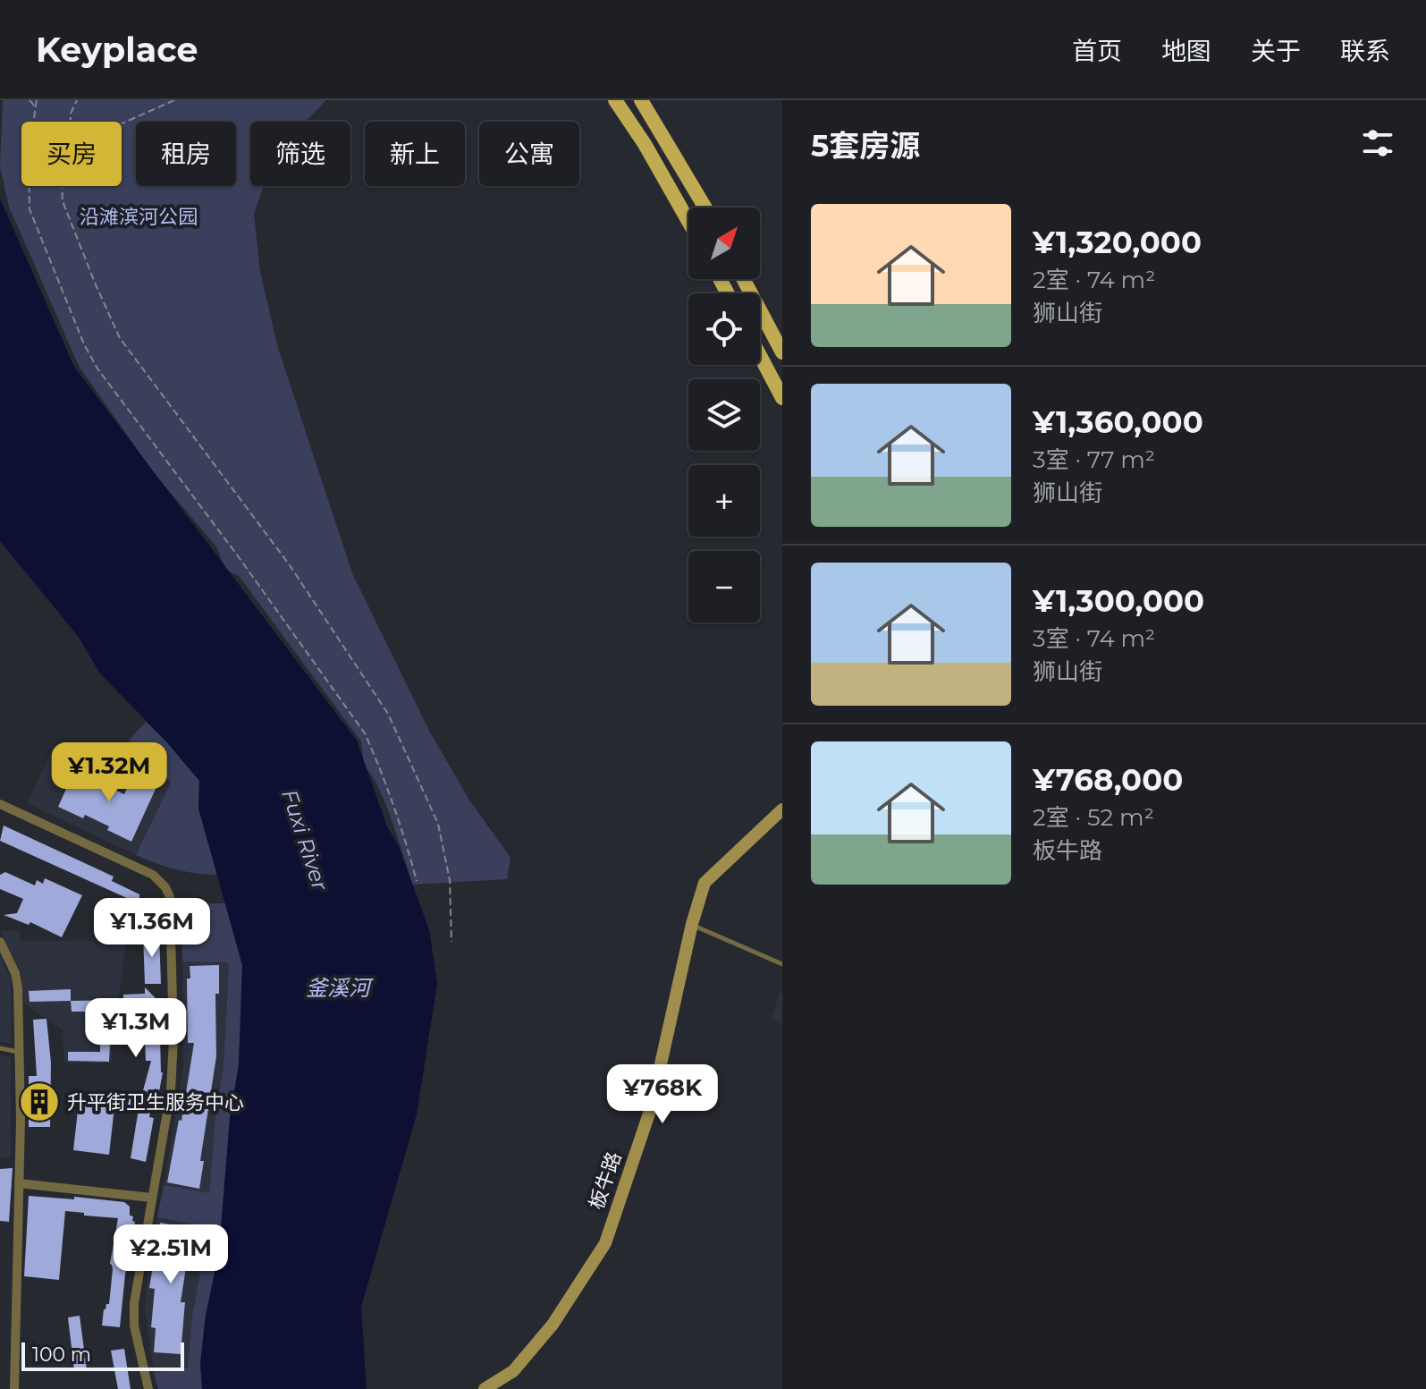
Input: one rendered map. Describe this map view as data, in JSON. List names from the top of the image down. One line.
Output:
{"streets":{"main road":["板牛路"]},"water":["Fuxi River","釜溪河"],"parks":["沿滩滨河公园"],"places":{"building":["升平街卫生服务中心"]},"scale_bar":"100 m","north":"top right","page":{"header":"Keyplace","nav":["首页","地图","关于","联系"],"heading":"5套房源","chip":["买房","租房","筛选","新上","公寓"],"list":[{"name":"¥1,320,000","note":"2室 · 74 m² · 狮山街"},{"name":"¥1,360,000","note":"3室 · 77 m² · 狮山街"},{"name":"¥1,300,000","note":"3室 · 74 m² · 狮山街"},{"name":"¥768,000","note":"2室 · 52 m² · 板牛路"}],"map_buttons":["+","−"],"price":["¥1.32M","¥1.36M","¥1.3M","¥768K","¥2.51M"],"scale":"100 m"}}
